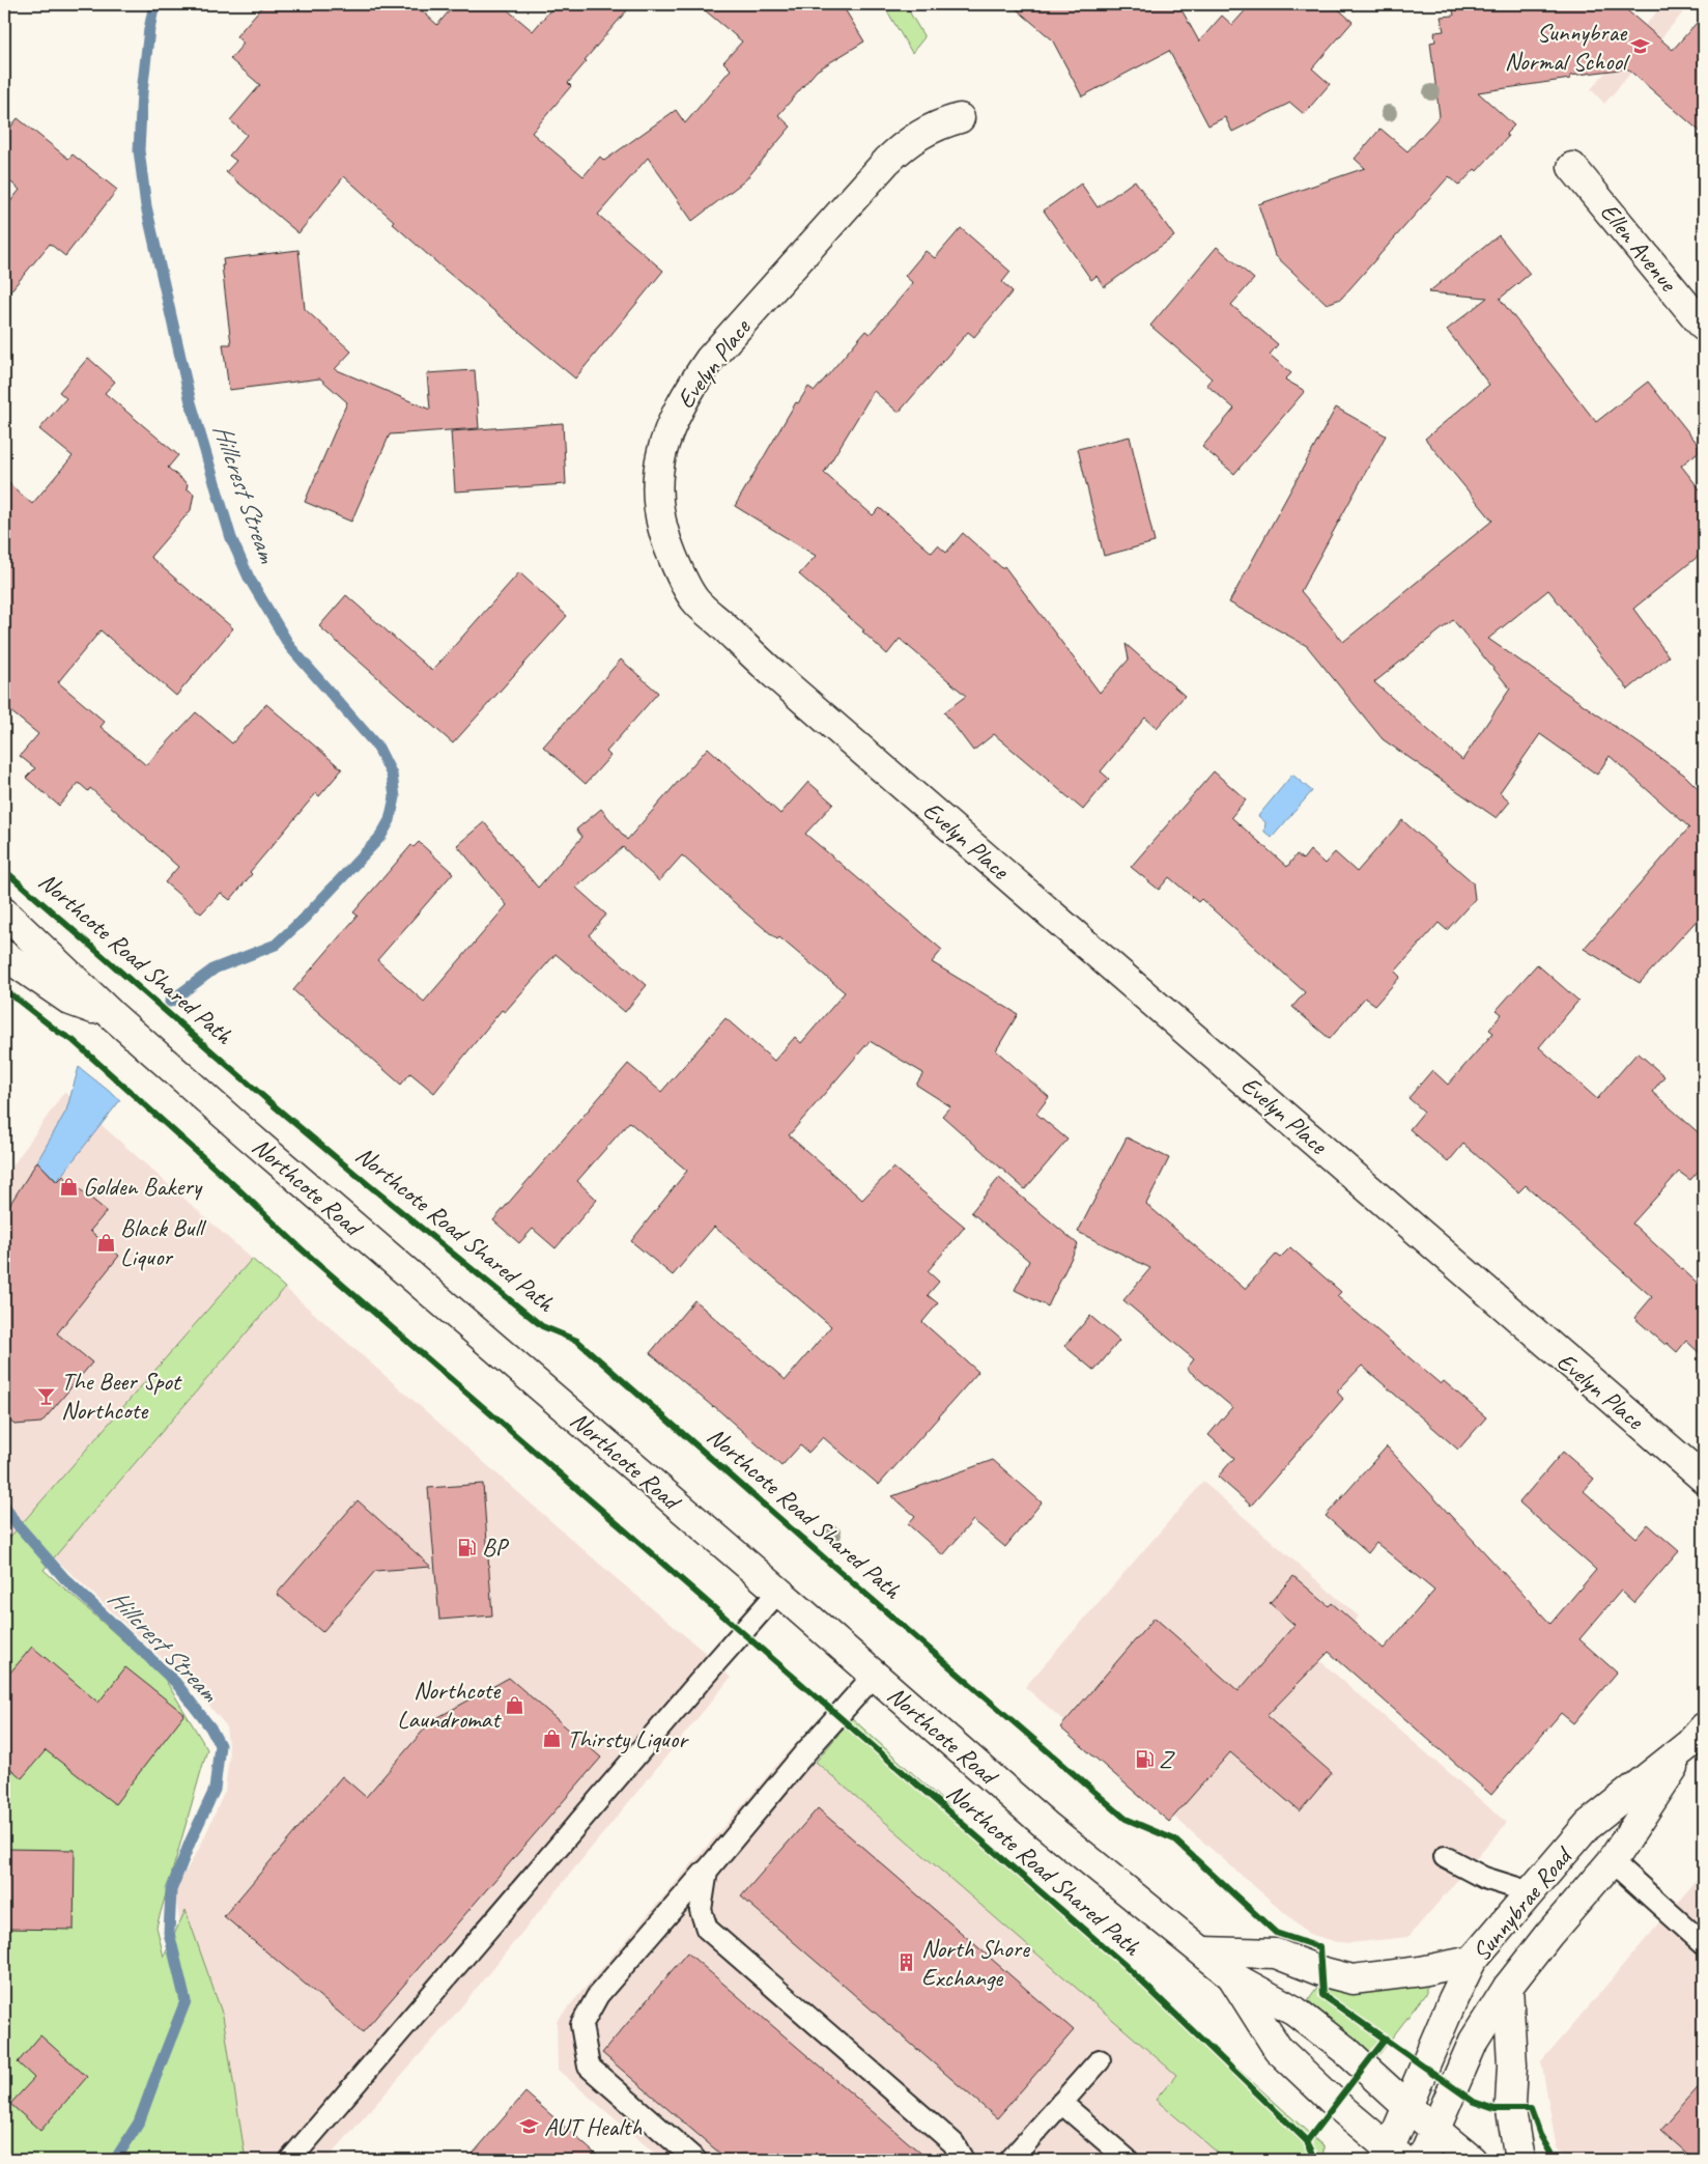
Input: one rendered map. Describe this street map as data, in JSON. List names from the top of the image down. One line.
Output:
{"streets":{"main road":["Ellen Avenue","Evelyn Place","Northcote Road","Sunnybrae Road"],"cycle path":["Northcote Road Shared Path"]},"crossings":[["Northcote Road","Sunnybrae Road"]],"water":["Hillcrest Stream"],"places":{"school or university":["Sunnybrae Normal School","AUT Health"],"shop":["Golden Bakery","Black Bull Liquor","Northcote Laundromat","Thirsty Liquor"],"bar":["The Beer Spot Northcote"],"fuel station":["BP","Z"],"building":["North Shore Exchange"]}}
